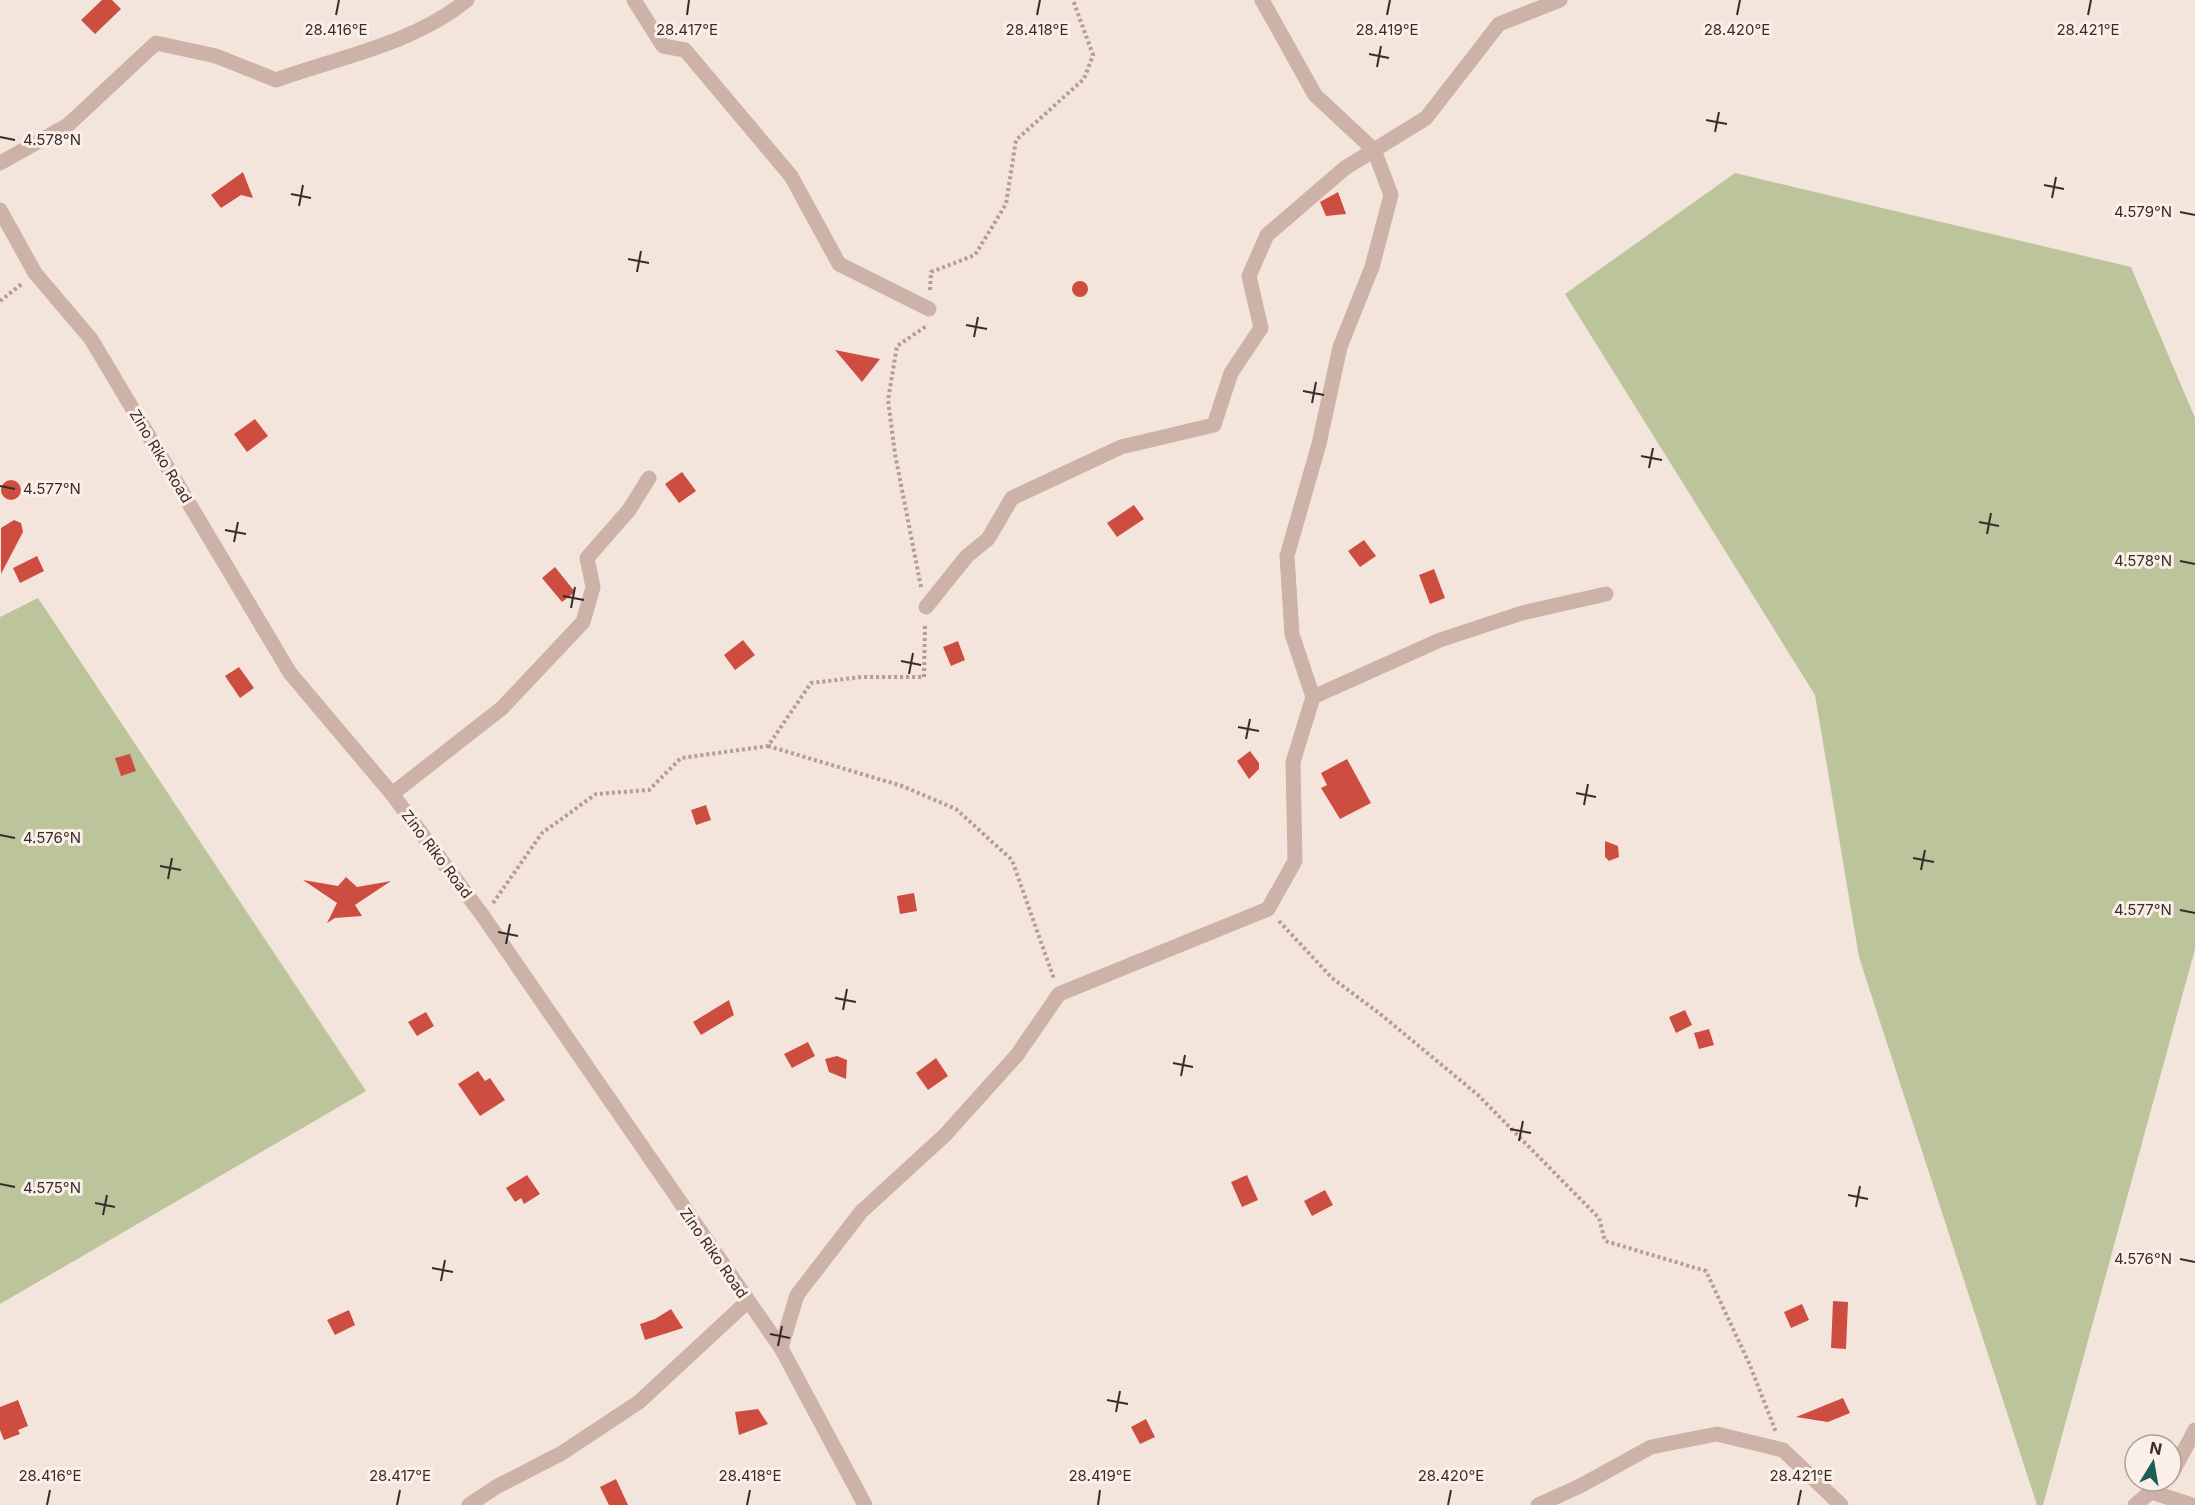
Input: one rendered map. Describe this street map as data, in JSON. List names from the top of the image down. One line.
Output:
{"streets":{"street":["Zino Riko Road"]},"north":"top","coordinates":["28.416°E","28.417°E","28.418°E","28.419°E","28.420°E","28.421°E","4.578°N","4.579°N","4.577°N","4.576°N","4.575°N"]}
